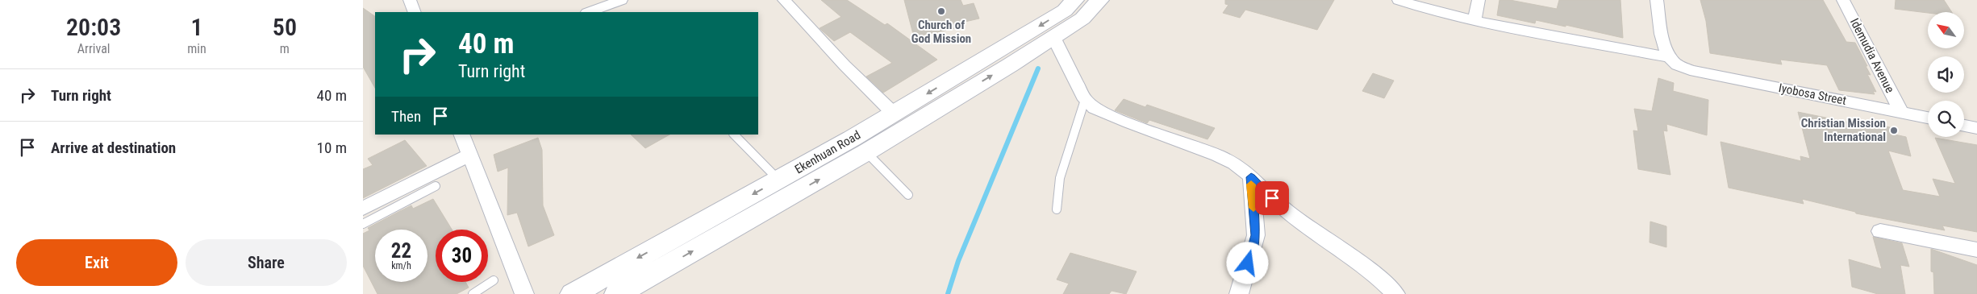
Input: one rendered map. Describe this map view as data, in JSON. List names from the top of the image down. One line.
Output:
{"streets":{"main road":["Ekenhuan Road"],"street":["Idemudia Avenue","Iyobosa Street"]},"crossings":[["Idemudia Avenue","Iyobosa Street"]],"places":["Church of God Mission","Christian Mission International"],"north":"top left","page":{"eta":["20:03","Arrival","1","min","50","m"],"turn":["40 m","Turn right"],"list":[{"name":"Turn right","value":"40 m"},{"name":"Arrive at destination","value":"10 m"}],"then":"Then","speed":"22 km/h","limit":"30","buttons":["Exit","Share"]}}
